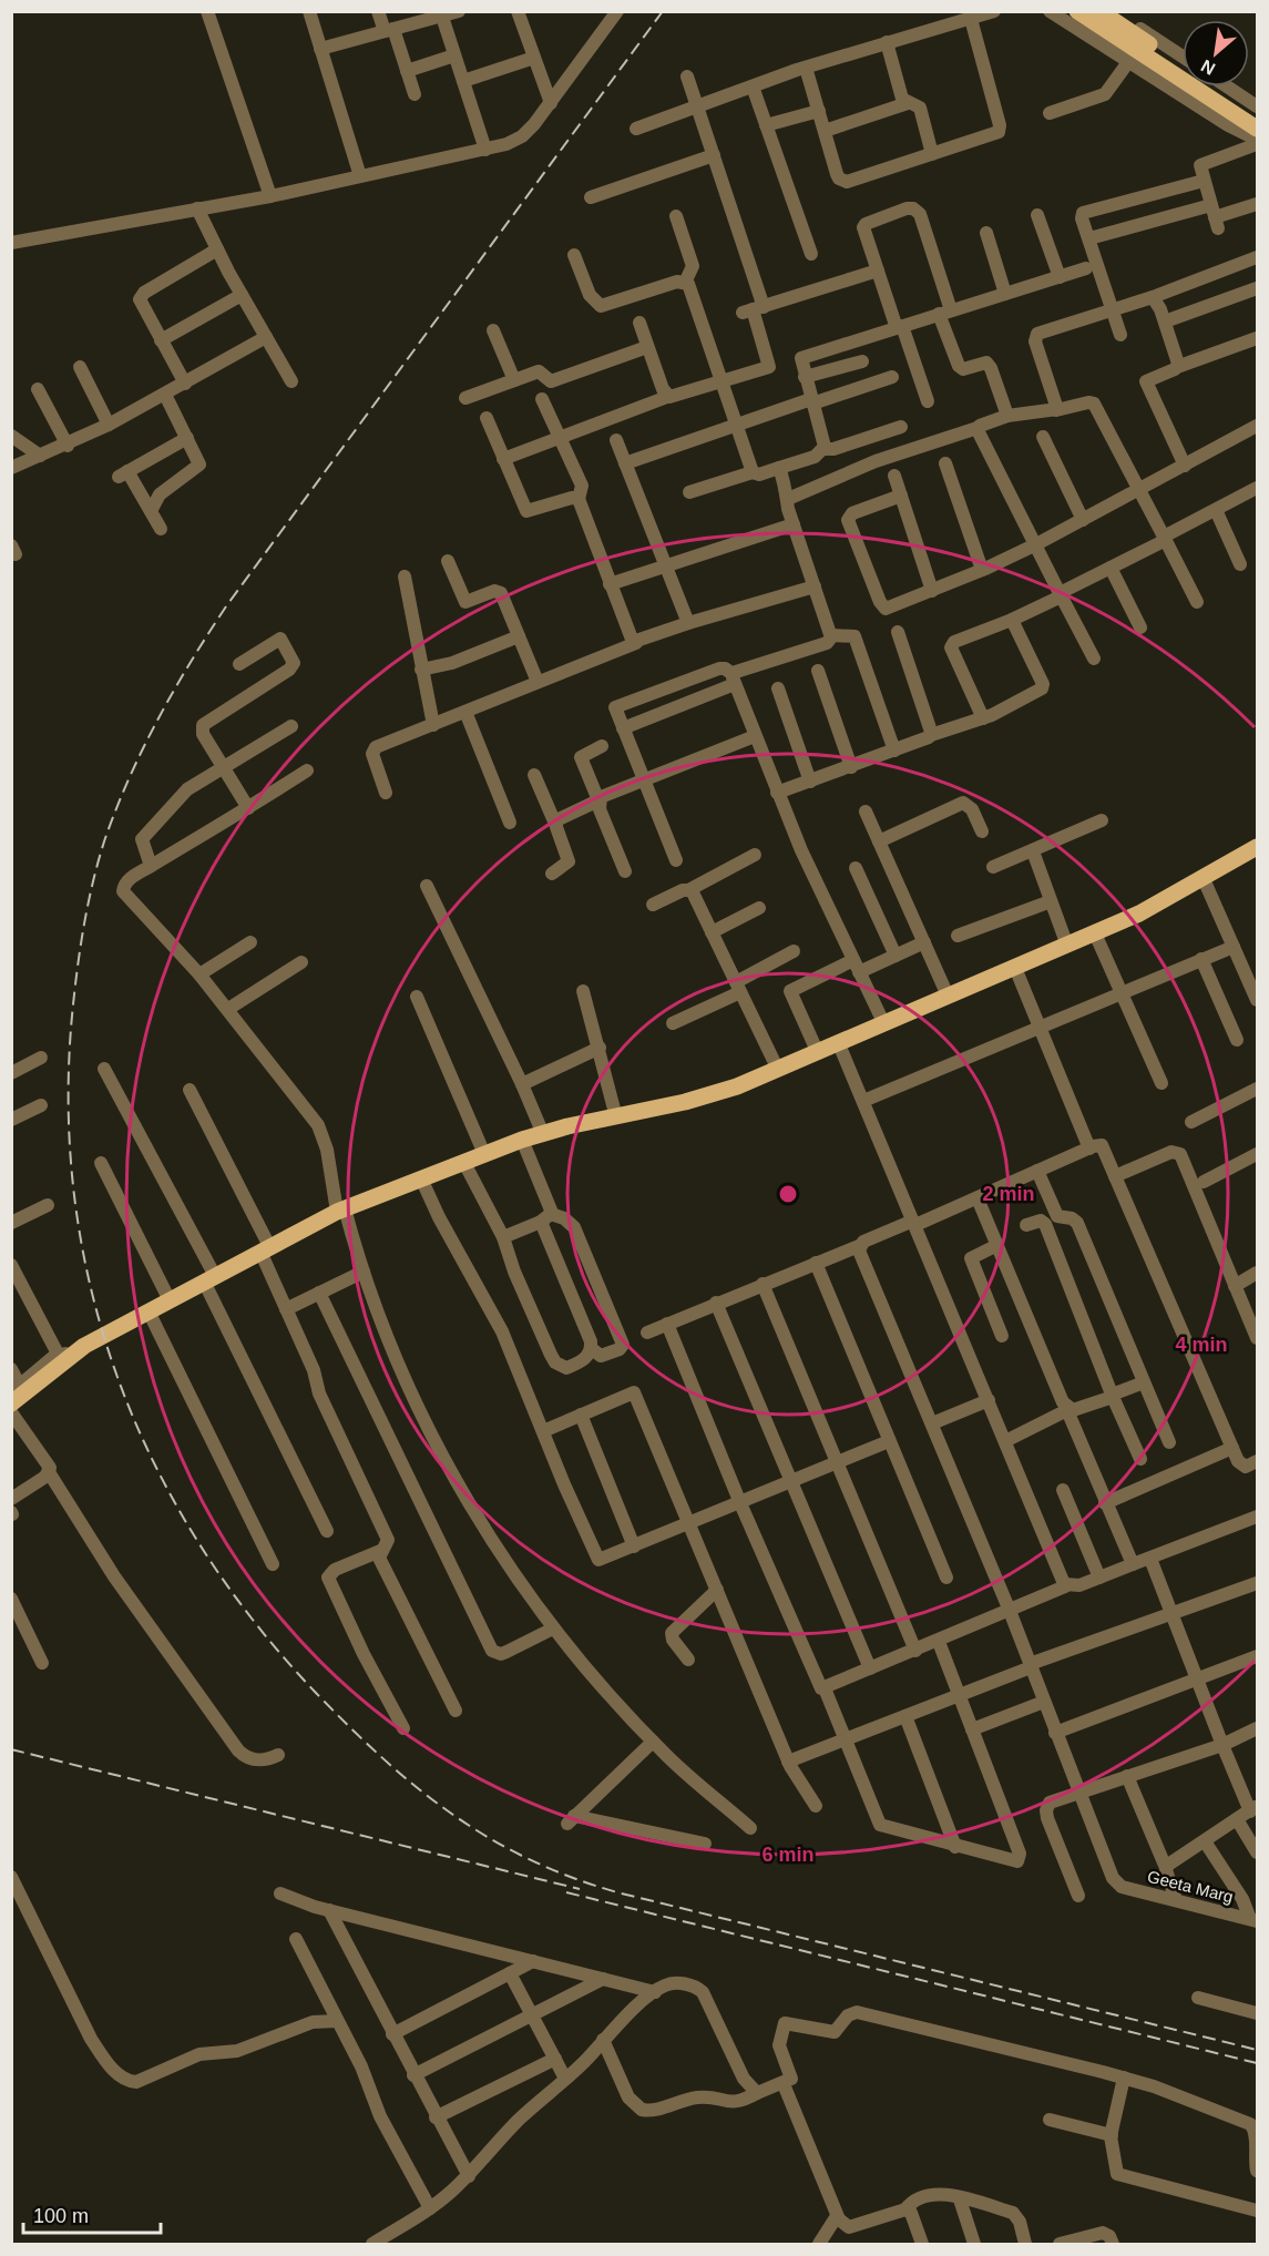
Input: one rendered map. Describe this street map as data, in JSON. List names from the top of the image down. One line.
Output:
{"streets":{"street":["Geeta Marg"]},"scale_bar":"100 m","north":"bottom left","rings":["2 min","4 min","6 min"]}
